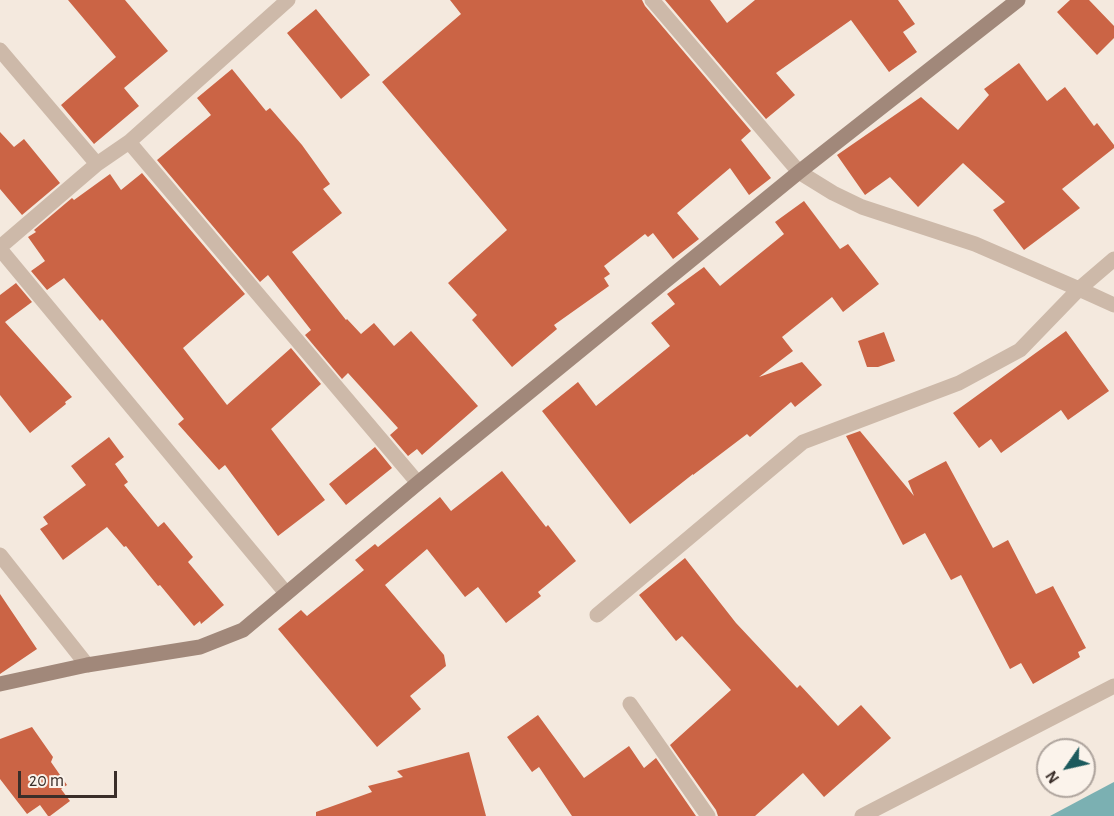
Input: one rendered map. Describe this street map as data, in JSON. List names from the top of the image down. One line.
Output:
{"scale_bar":"20 m","north":"bottom left"}
